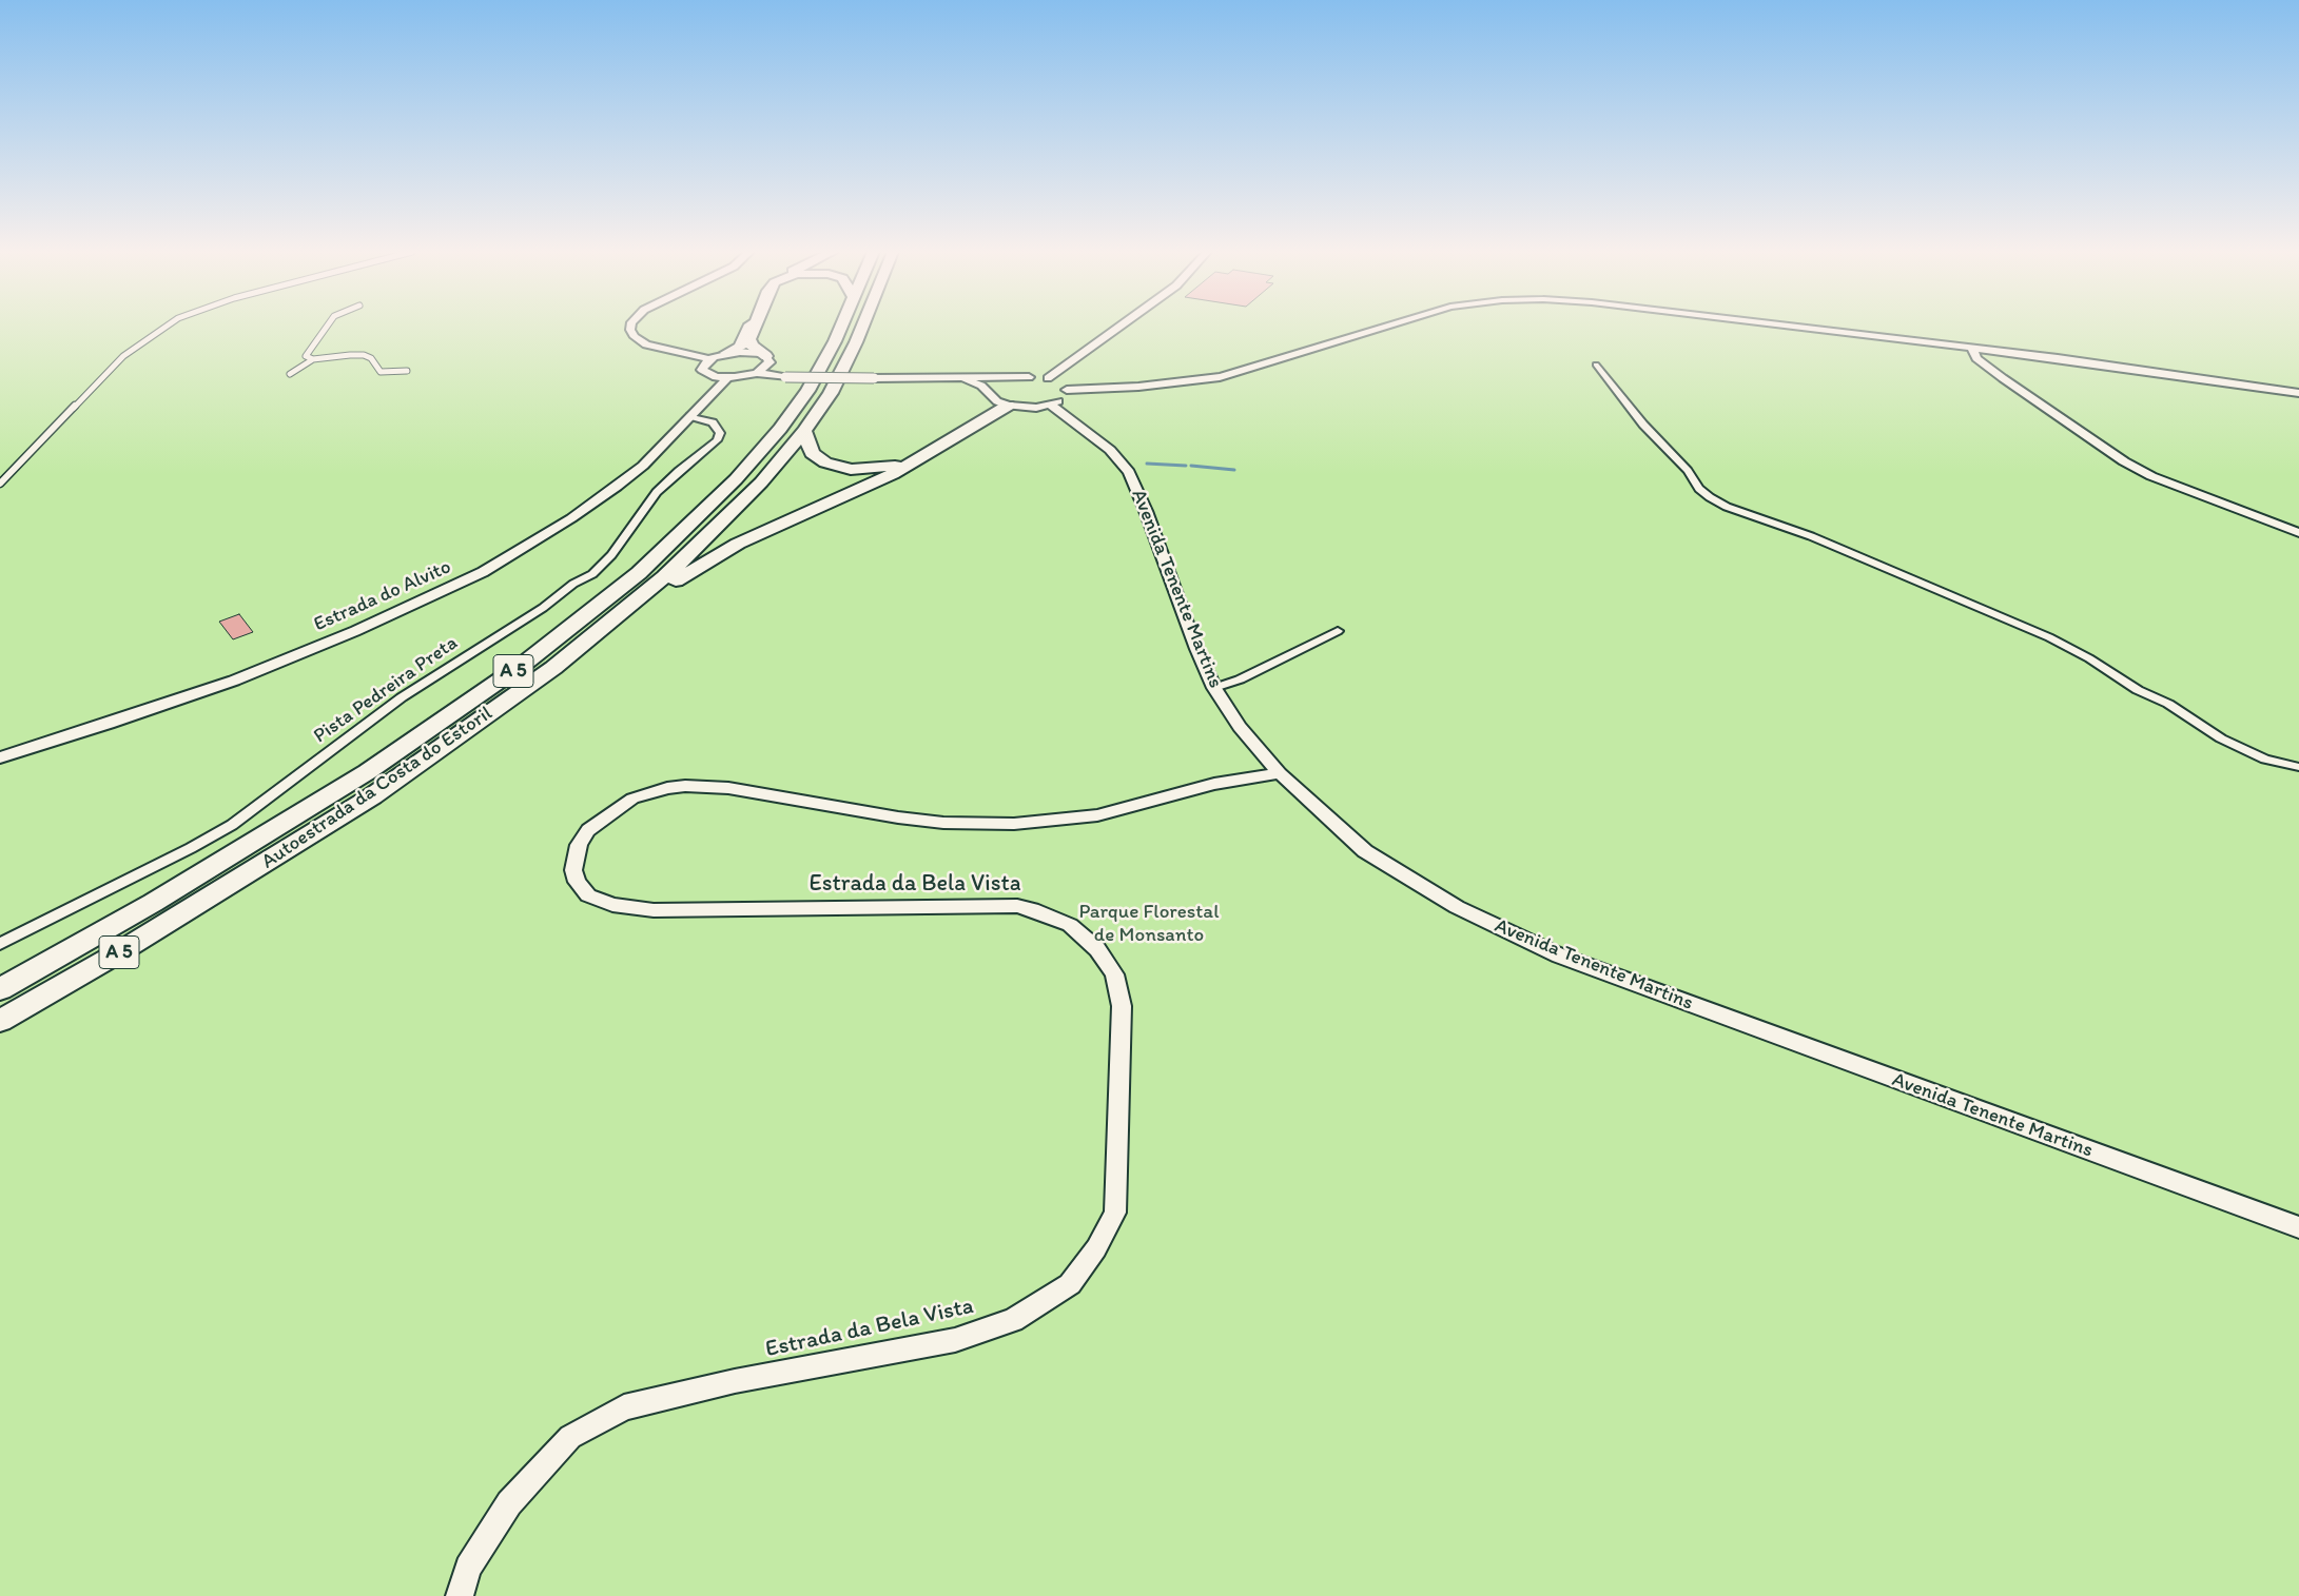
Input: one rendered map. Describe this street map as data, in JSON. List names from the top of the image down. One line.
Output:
{"streets":{"highway":["A 5","Autoestrada da Costa do Estoril"],"street":["Avenida Tenente Martins","Estrada do Alvito","Pista Pedreira Preta","Estrada da Bela Vista"]},"crossings":[["Avenida Tenente Martins","Estrada da Bela Vista"],["Estrada do Alvito","Pista Pedreira Preta"]],"parks":["Parque Florestal de Monsanto"]}
